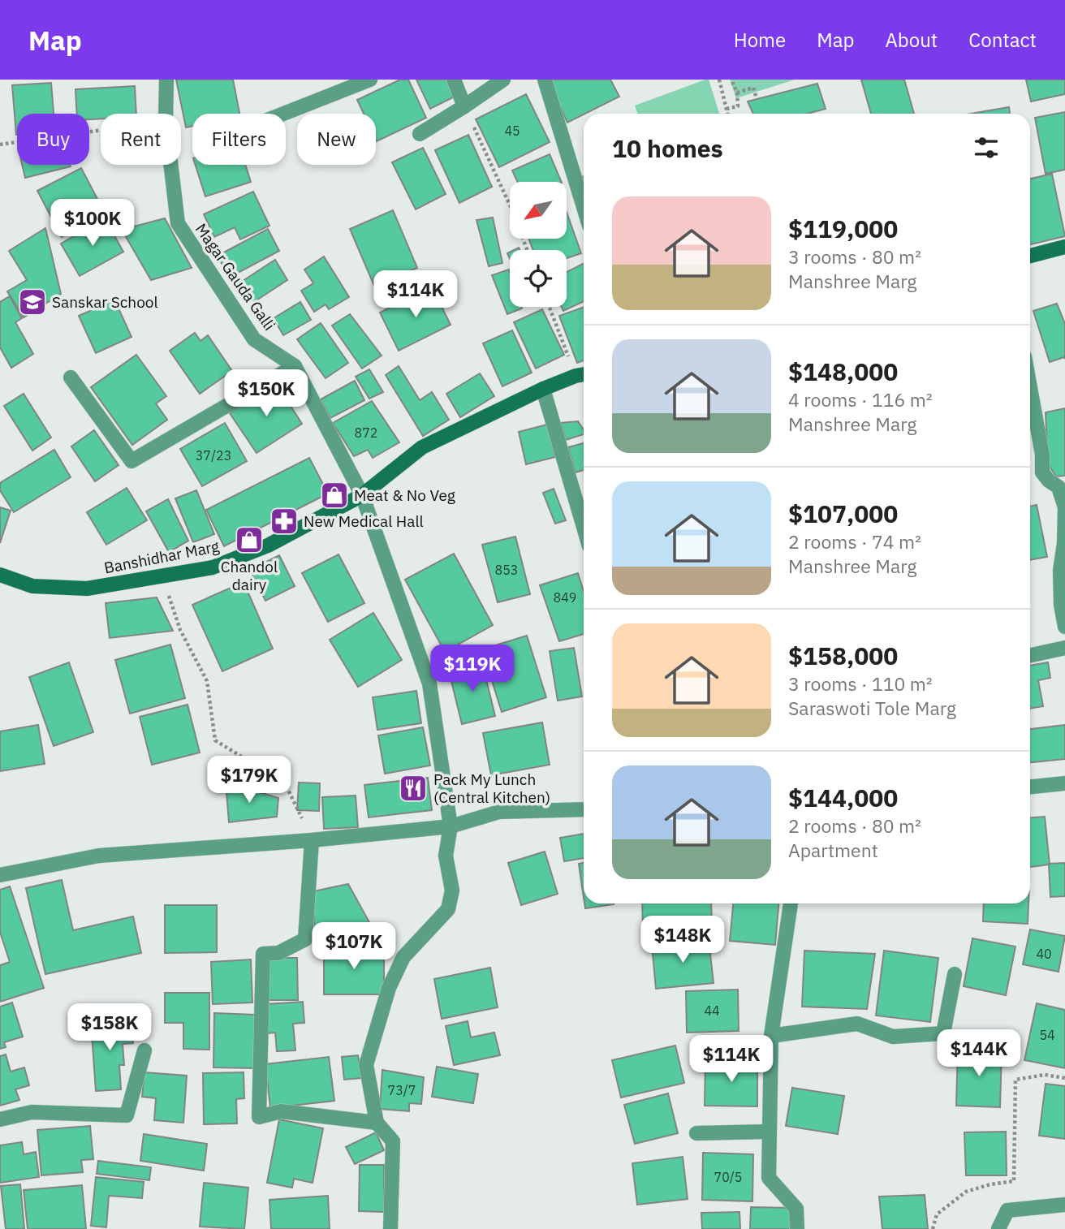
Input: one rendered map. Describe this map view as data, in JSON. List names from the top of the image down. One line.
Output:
{"streets":{"main road":["Banshidhar Marg"],"street":["Magar Gauda Galli"]},"crossings":[["Magar Gauda Galli","Banshidhar Marg"]],"places":{"school or university":["Sanskar School"],"shop":["Meat & No Veg","Chandol dairy"],"pharmacy":["New Medical Hall"],"restaurant":["Pack My Lunch (Central Kitchen)"]},"house_numbers":["45","872","37/23","853","849","40","44","54","73/7","70/5"],"north":"bottom left","page":{"header":"Map","nav":["Home","Map","About","Contact"],"chip":["Buy","Rent","Filters","New"],"heading":"10 homes","list":[{"name":"$119,000","note":"3 rooms · 80 m² · Manshree Marg"},{"name":"$148,000","note":"4 rooms · 116 m² · Manshree Marg"},{"name":"$107,000","note":"2 rooms · 74 m² · Manshree Marg"},{"name":"$158,000","note":"3 rooms · 110 m² · Saraswoti Tole Marg"},{"name":"$144,000","note":"2 rooms · 80 m² · Apartment"}],"price":["$100K","$114K","$150K","$119K","$179K","$148K","$107K","$158K","$144K","$114K"]}}
